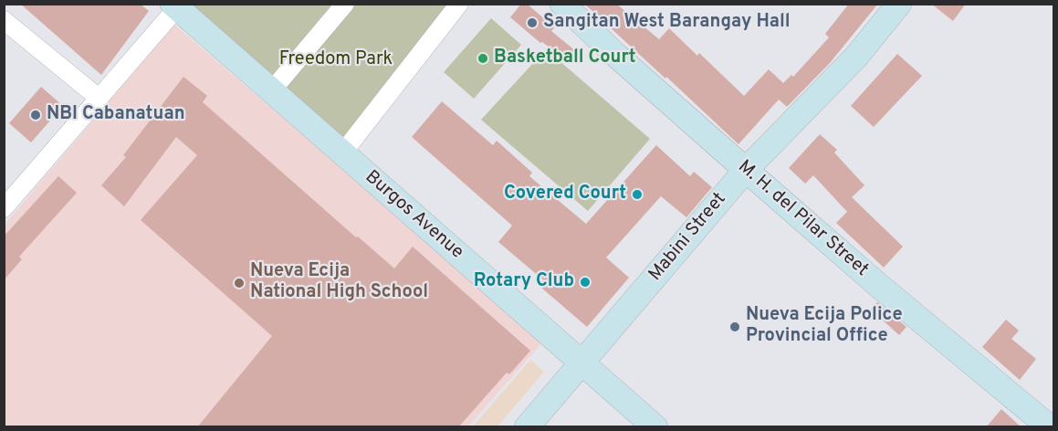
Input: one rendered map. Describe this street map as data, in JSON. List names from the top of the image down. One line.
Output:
{"streets":{"main road":["Burgos Avenue","M. H. del Pilar Street","Mabini Street"]},"crossings":[["Burgos Avenue","Mabini Street"],["M. H. del Pilar Street","Mabini Street"]],"parks":["Freedom Park"],"places":["Sangitan West Barangay Hall","Basketball Court","NBI Cabanatuan","Covered Court","Rotary Club","Nueva Ecija National High School","Nueva Ecija Police Provincial Office"]}
